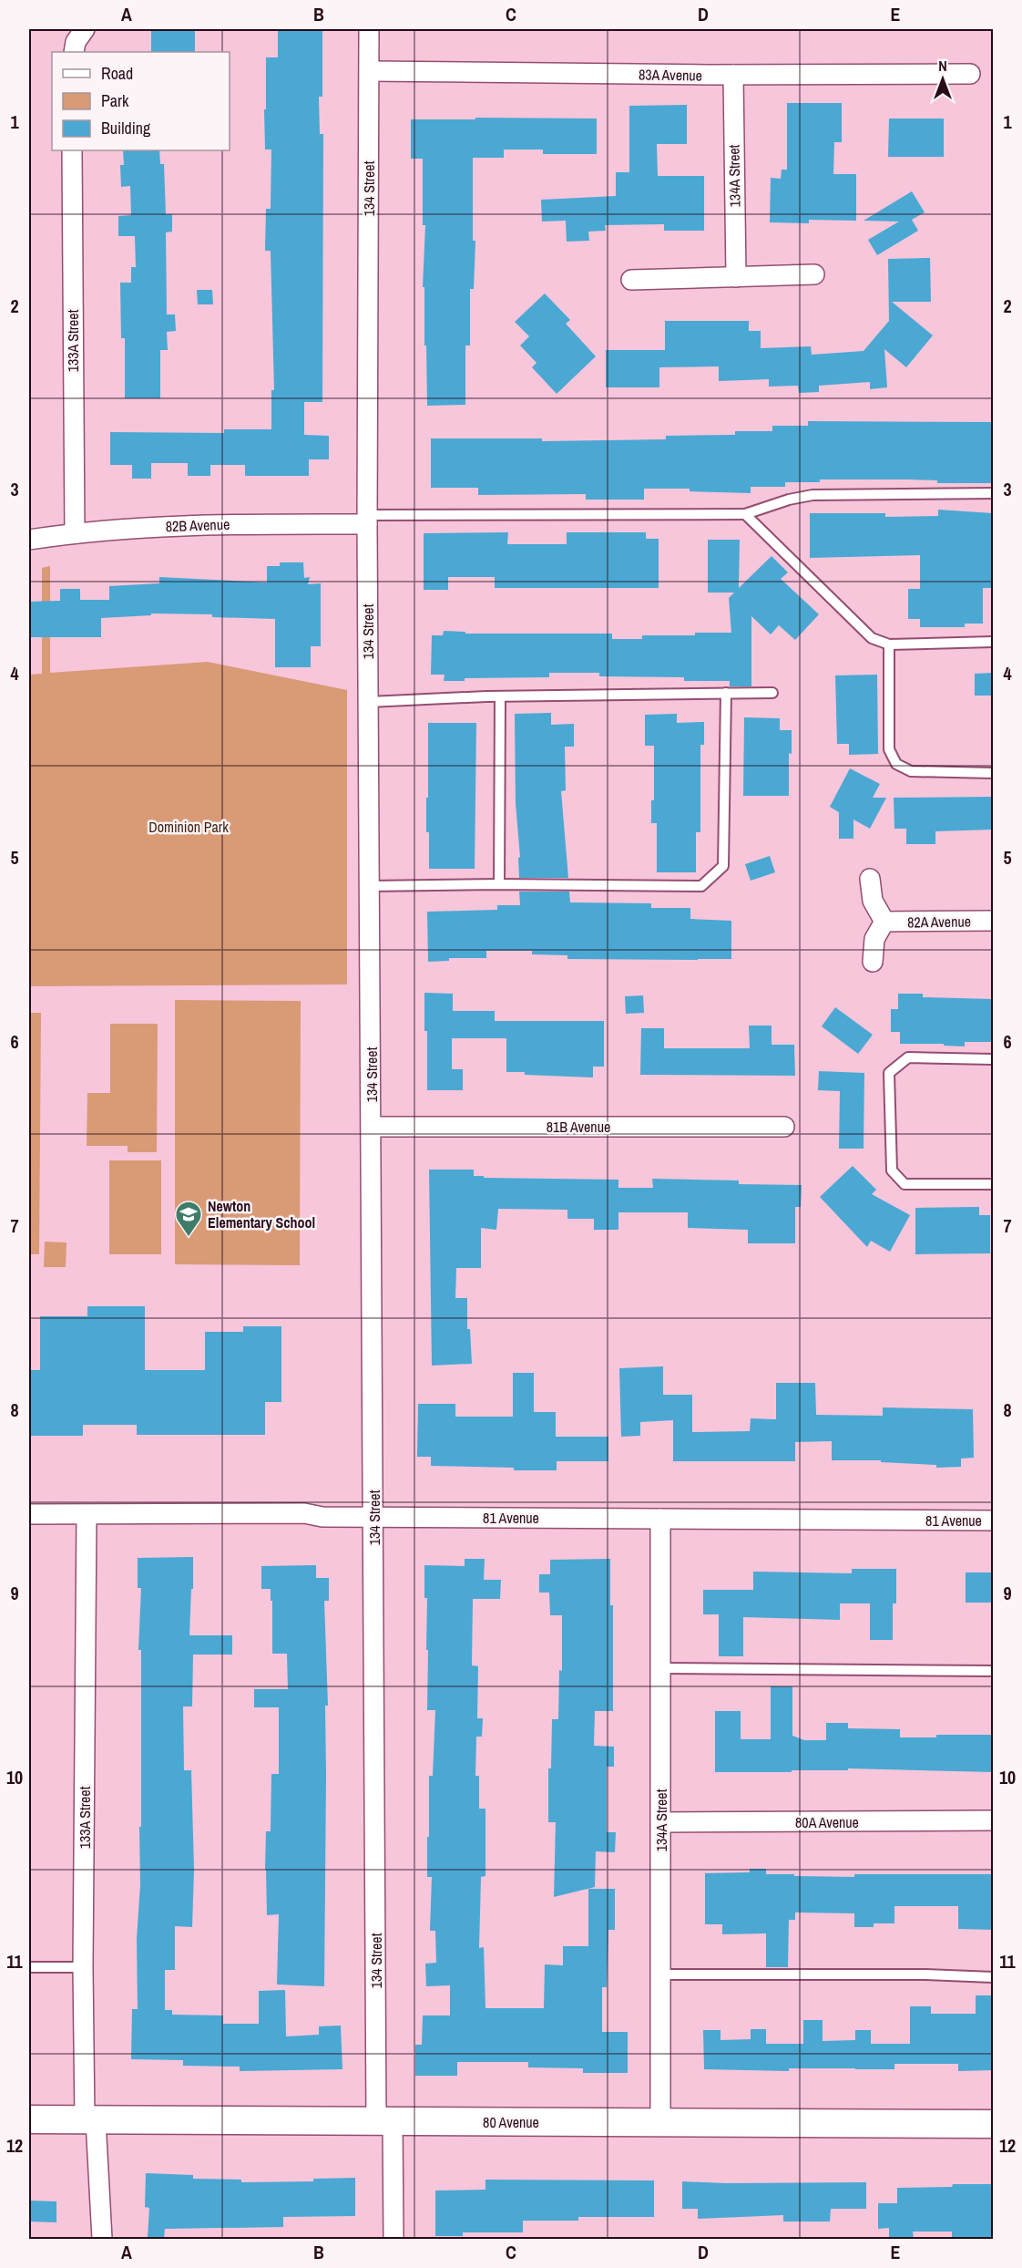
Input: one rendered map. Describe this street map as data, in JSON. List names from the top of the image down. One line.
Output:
{"streets":{"main road":["80 Avenue"],"street":["83A Avenue","134A Street","134 Street","133A Street","82B Avenue","82A Avenue","81B Avenue","81 Avenue","80A Avenue"]},"crossings":[["83A Avenue","134A Street"],["83A Avenue","134 Street"],["134A Street","81 Avenue"],["134A Street","80A Avenue"],["134A Street","80 Avenue"],["134 Street","82B Avenue"],["134 Street","81B Avenue"],["134 Street","81 Avenue"],["134 Street","80 Avenue"],["133A Street","82B Avenue"],["133A Street","81 Avenue"],["133A Street","80 Avenue"]],"parks":["Dominion Park"],"places":{"school or university":["Newton Elementary School"]},"legend":["Road","Park","Building"],"north":"top","grid":{"columns":["A","B","C","D","E"],"rows":["1","2","3","4","5","6","7","8","9","10","11","12"]}}
